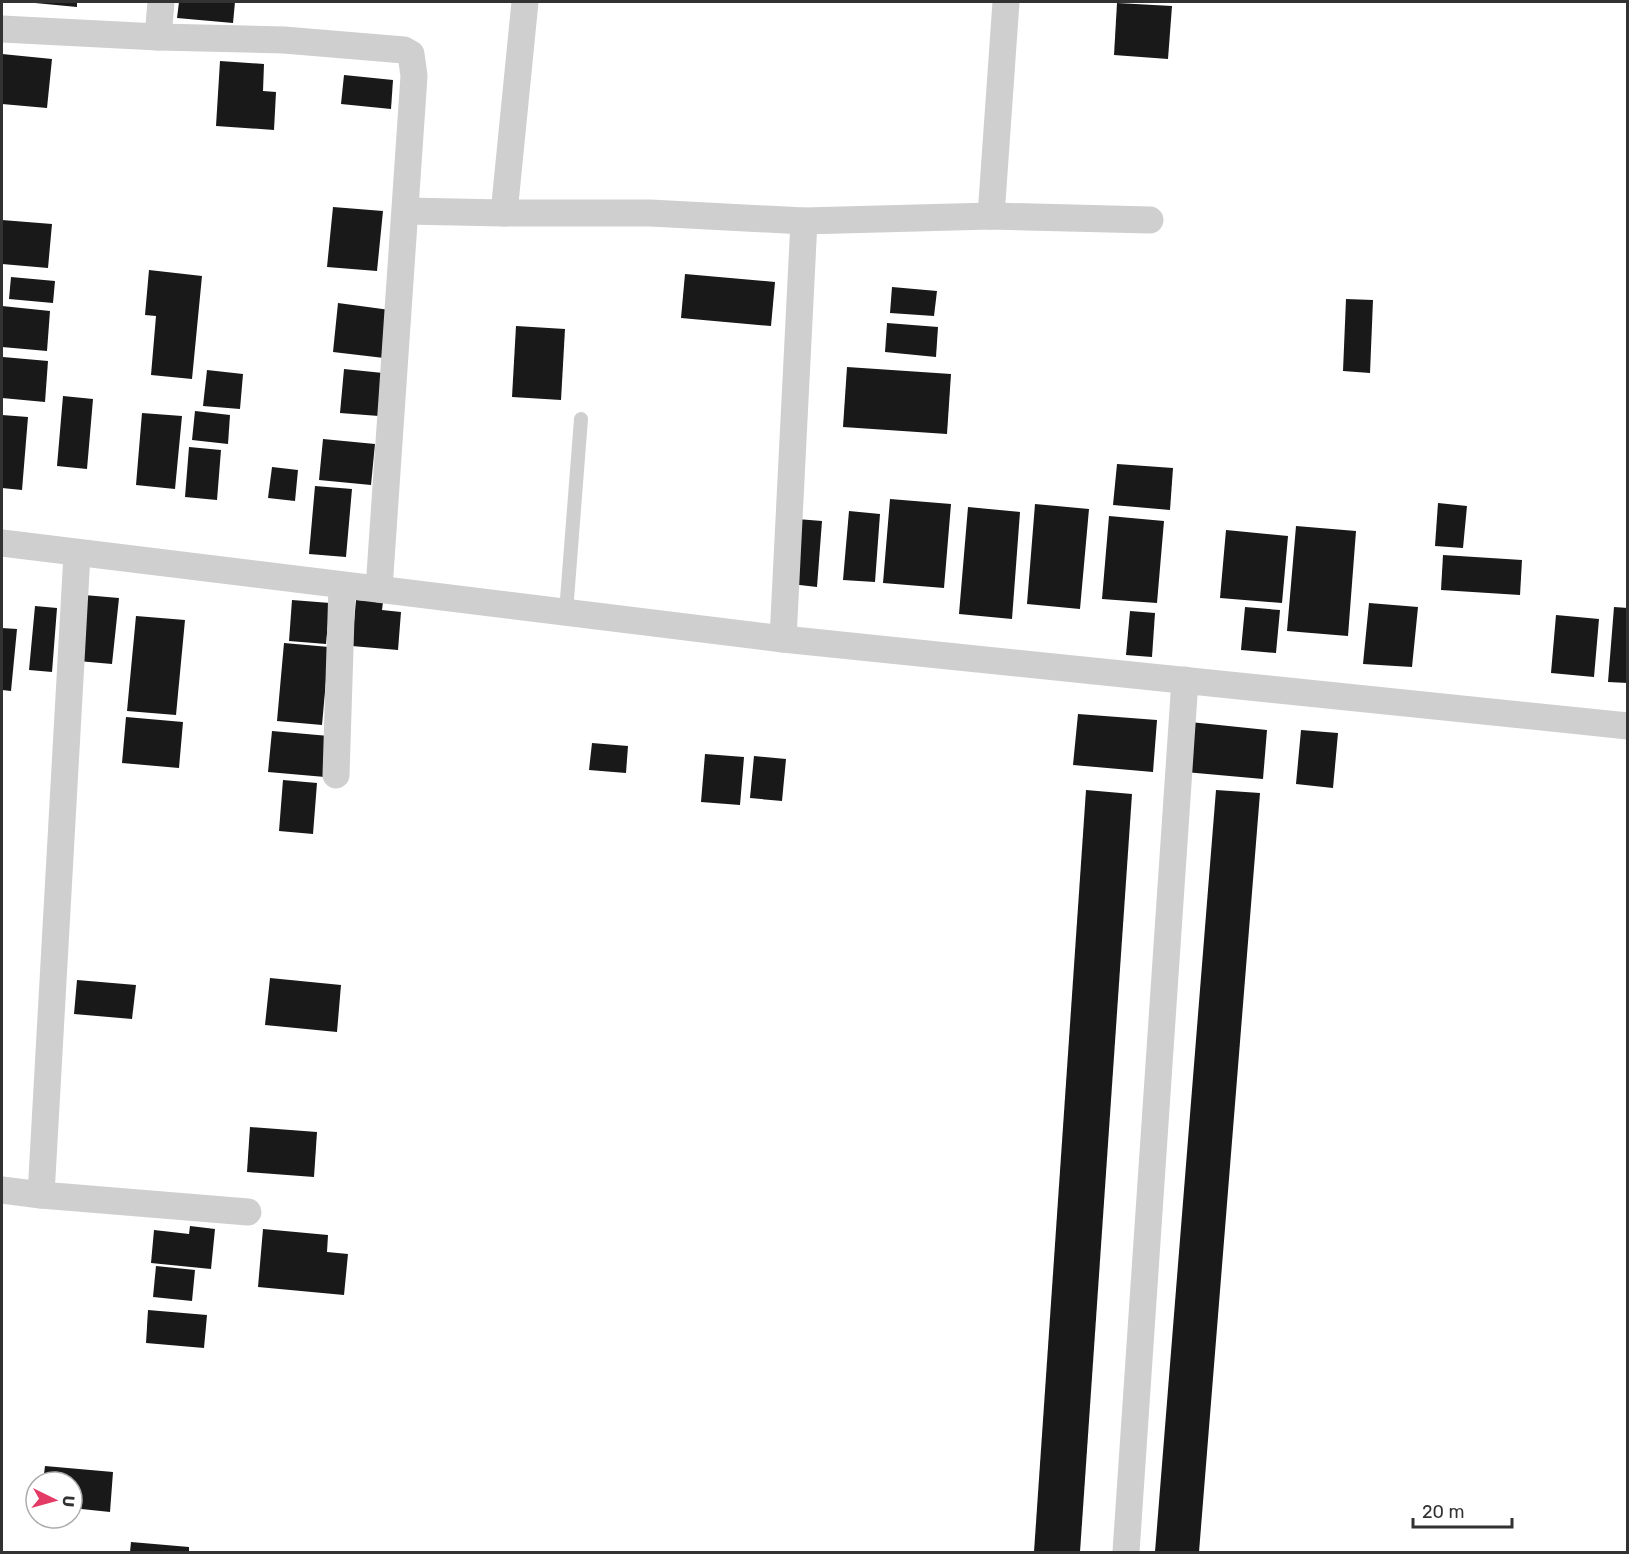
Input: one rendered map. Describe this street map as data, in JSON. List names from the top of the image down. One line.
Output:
{"scale_bar":"20 m","north":"right"}
